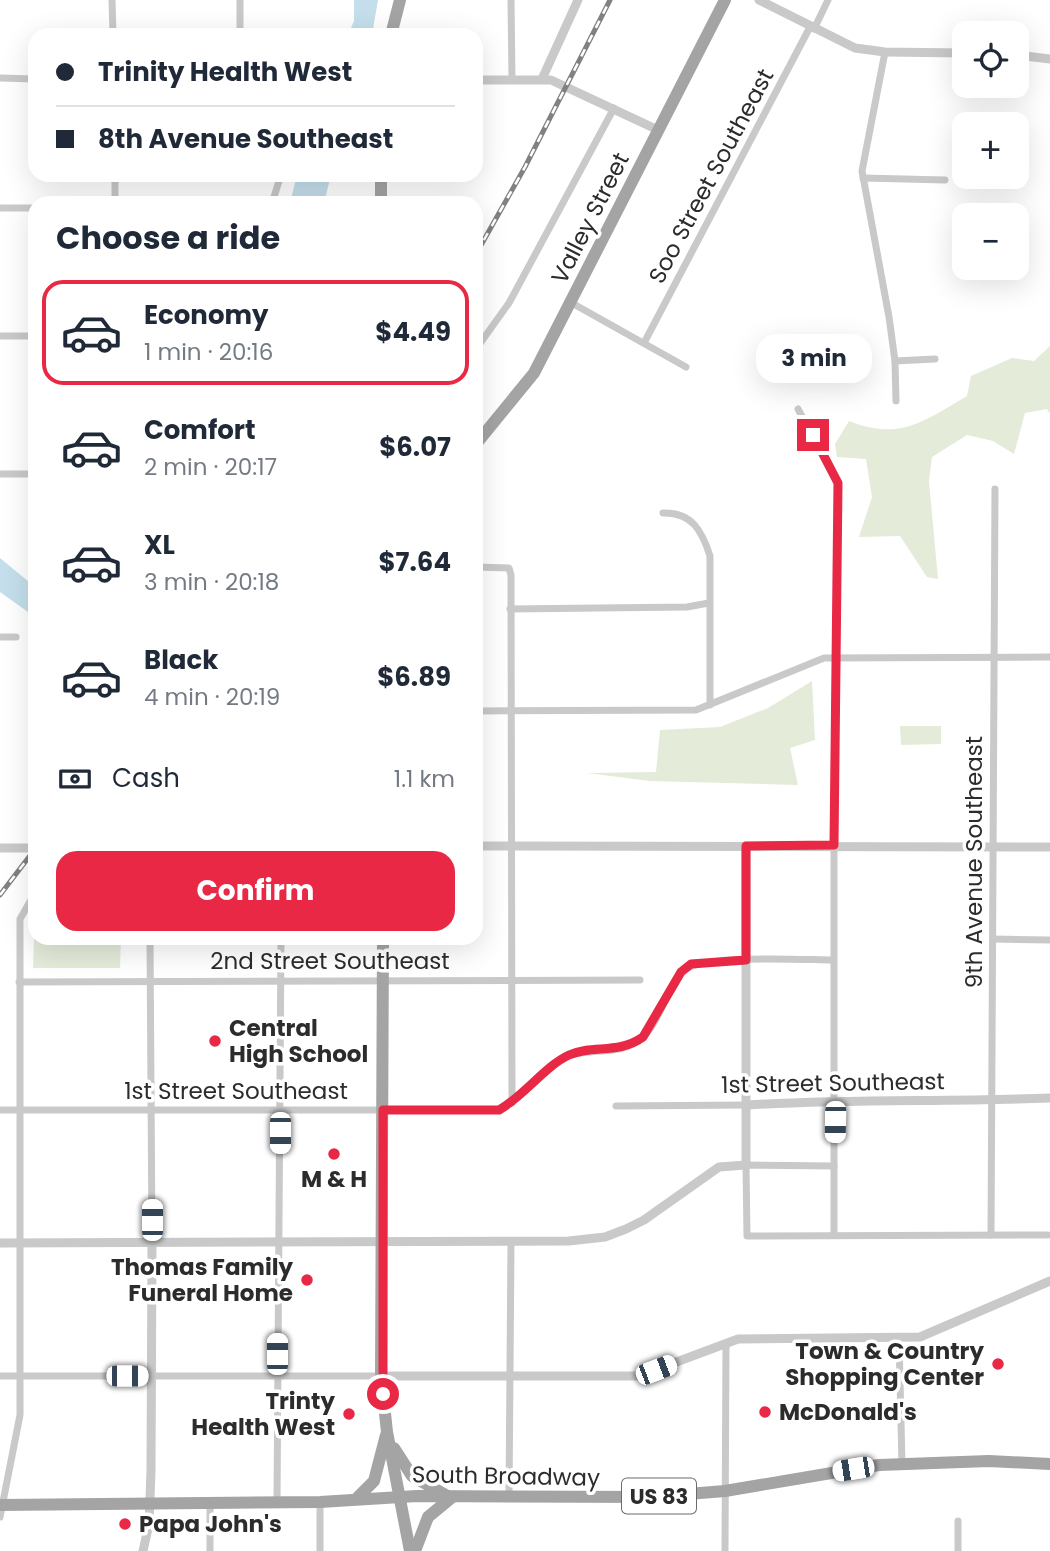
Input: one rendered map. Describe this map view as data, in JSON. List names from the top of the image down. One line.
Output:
{"streets":{"main road":["Valley Street","South Broadway","US 83"],"street":["Soo Street Southeast","9th Avenue Southeast","2nd Street Southeast","1st Street Southeast"]},"crossings":[["9th Avenue Southeast","1st Street Southeast"]],"places":["Central High School","M & H","Thomas Family Funeral Home","Town & Country Shopping Center","McDonald's","Trinty Health West","Papa John's"],"page":{"map_buttons":["+","−"],"banner":["Trinity Health West","8th Avenue Southeast"],"heading":"Choose a ride","list":[{"name":"Economy","note":"1 min · 20:16","value":"$4.49"},{"name":"Comfort","note":"2 min · 20:17","value":"$6.07"},{"name":"XL","note":"3 min · 20:18","value":"$7.64"},{"name":"Black","note":"4 min · 20:19","value":"$6.89"}],"bubble":"3 min","pay":["Cash","1.1 km"],"buttons":"Confirm"}}
